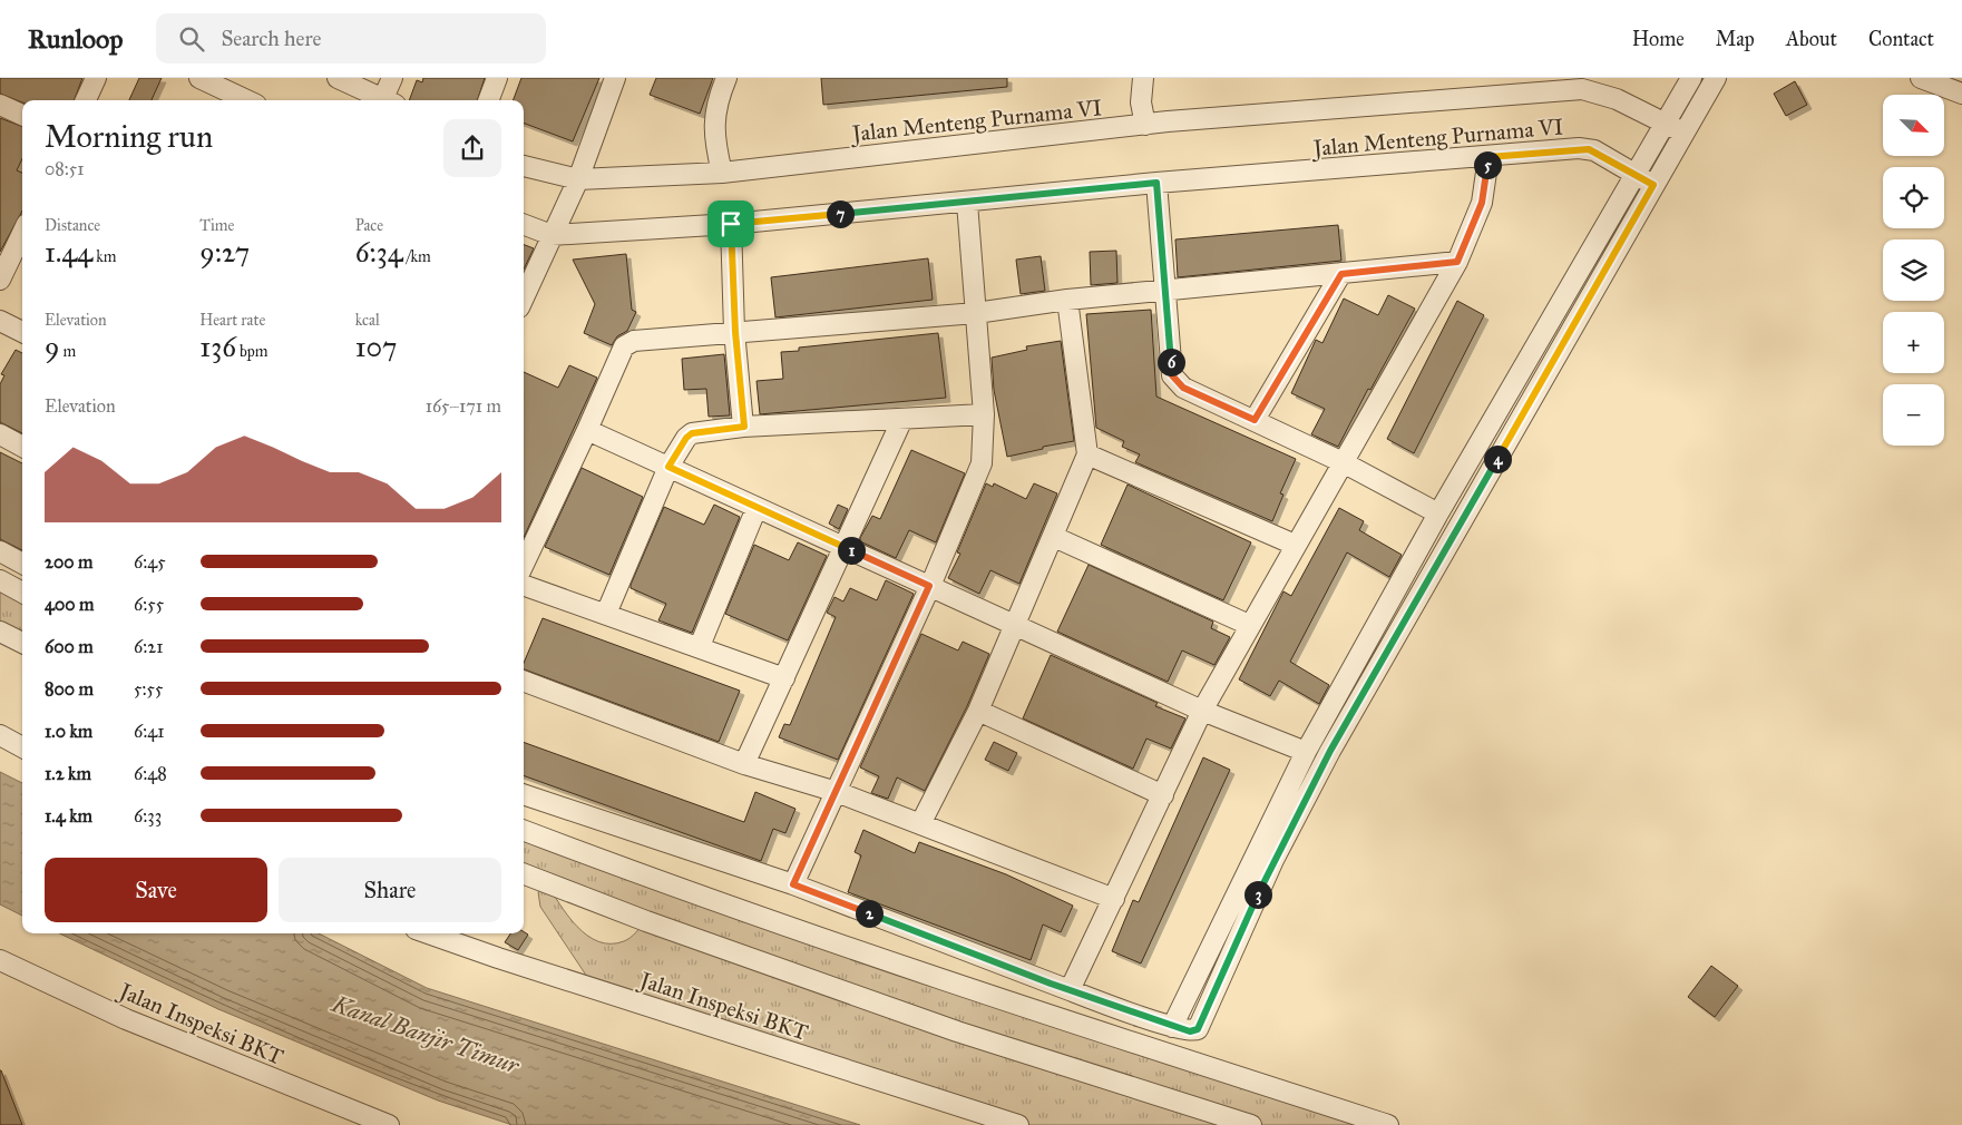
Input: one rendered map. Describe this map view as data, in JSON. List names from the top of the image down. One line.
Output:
{"streets":{"street":["Jalan Menteng Purnama VI","Jalan Inspeksi BKT"]},"water":["Kanal Banjir Timur"],"north":"bottom right","page":{"header":"Runloop","search":"Search here","nav":["Home","Map","About","Contact"],"map_buttons":["+","−"],"heading":["Morning run","08:51"],"pins":["5","7","6","4","1","3","2"],"stats":[["Distance","1.44 km"],["Time","9:27"],["Pace","6:34 /km"],["Elevation","9 m"],["Heart rate","136 bpm"],["kcal","107"]],"chart":["Elevation","165–171 m"],"list":[{"name":"200 m","note":"6:45"},{"name":"400 m","note":"6:55"},{"name":"600 m","note":"6:21"},{"name":"800 m","note":"5:55"},{"name":"1.0 km","note":"6:41"},{"name":"1.2 km","note":"6:48"},{"name":"1.4 km","note":"6:33"}],"buttons":["Save","Share"]}}
